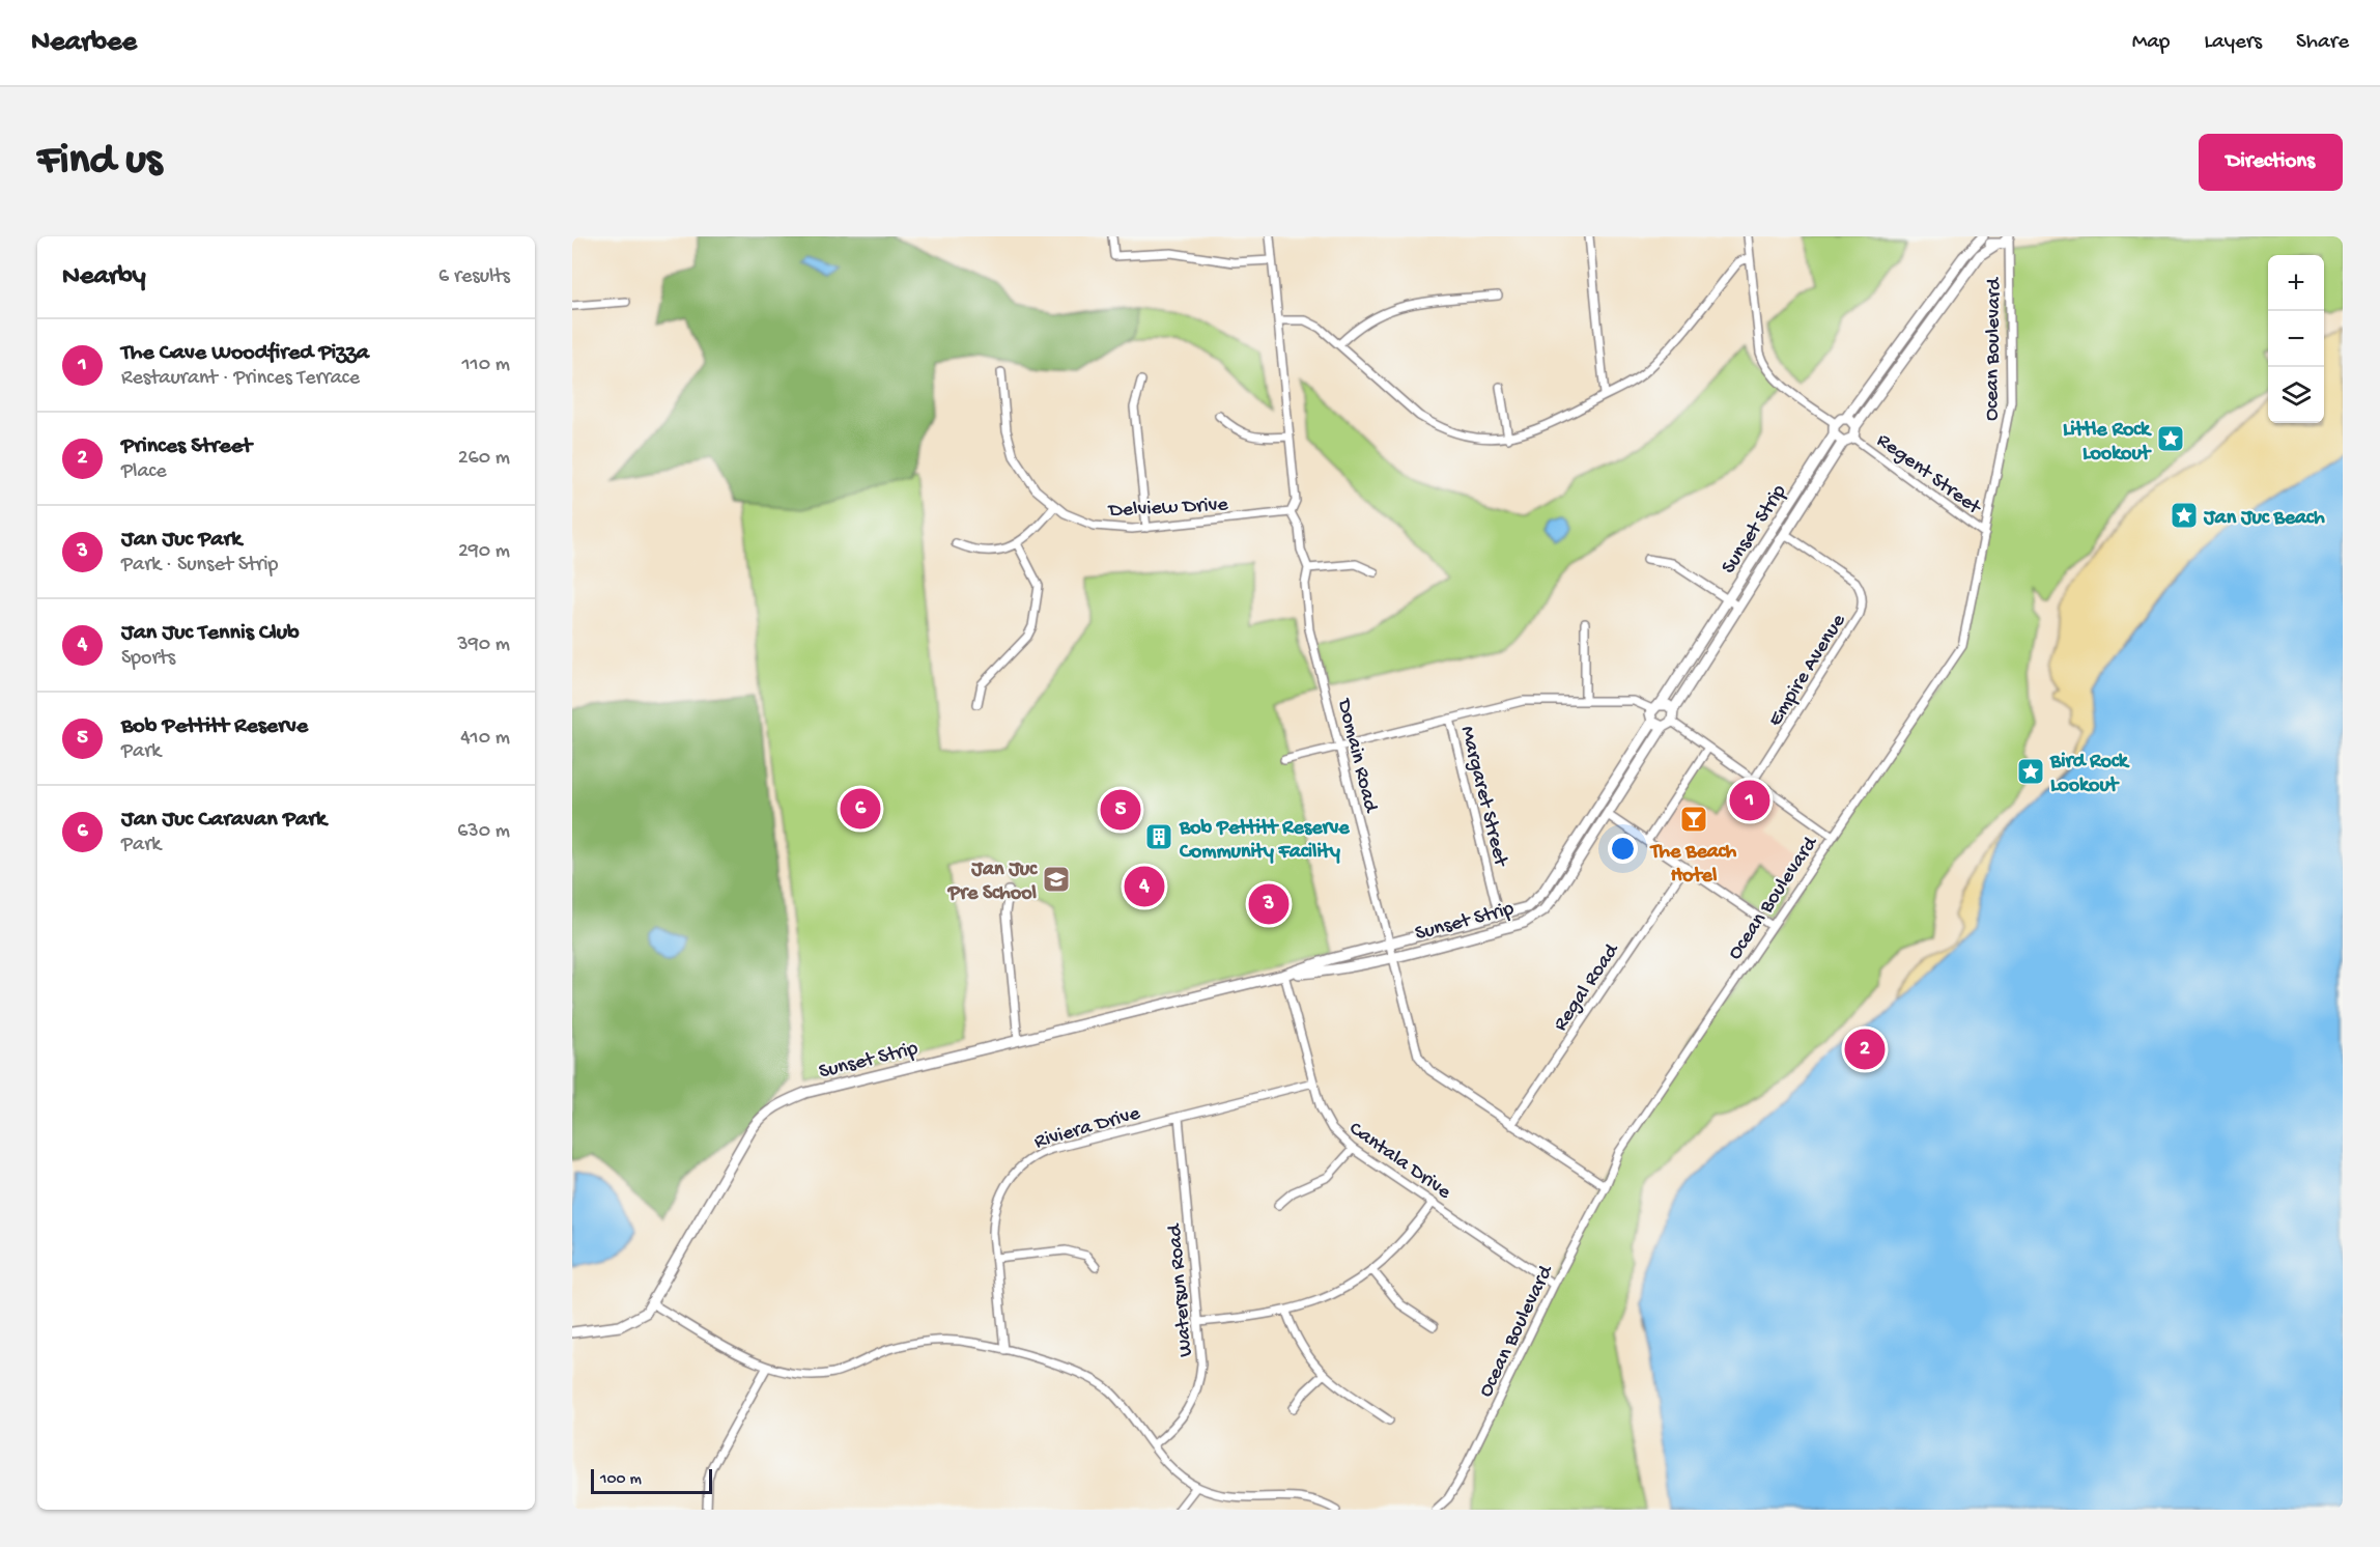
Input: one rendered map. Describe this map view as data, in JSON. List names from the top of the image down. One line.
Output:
{"streets":{"street":["Ocean Boulevard","Regent Street","Delview Drive","Sunset Strip","Empire Avenue","Domain Road","Margaret Street","Regal Road","Riviera Drive","Cantala Drive","Watersun Road"]},"crossings":[["Ocean Boulevard","Regent Street"],["Ocean Boulevard","Domain Road"],["Ocean Boulevard","Cantala Drive"],["Regent Street","Sunset Strip"],["Delview Drive","Domain Road"],["Sunset Strip","Empire Avenue"],["Sunset Strip","Domain Road"],["Sunset Strip","Margaret Street"],["Sunset Strip","Cantala Drive"],["Domain Road","Regal Road"],["Riviera Drive","Cantala Drive"],["Riviera Drive","Watersun Road"]],"places":{"place":["Little Rock Lookout","Jan Juc Beach","Bird Rock Lookout"],"bar":["The Beach Hotel"],"building":["Bob Pettitt Reserve Community Facility"],"school or university":["Jan Juc Pre School"]},"scale_bar":"100 m","page":{"header":"Nearbee","nav":["Map","Layers","Share"],"buttons":"Directions","title":"Find us","heading":["Nearby","6 results"],"map_buttons":["+","−"],"list":[{"mark":"1","name":"The Cave Woodfired Pizza","note":"Restaurant · Princes Terrace","value":"110 m"},{"mark":"2","name":"Princes Street","note":"Place","value":"260 m"},{"mark":"3","name":"Jan Juc Park","note":"Park · Sunset Strip","value":"290 m"},{"mark":"4","name":"Jan Juc Tennis Club","note":"Sports","value":"390 m"},{"mark":"5","name":"Bob Pettitt Reserve","note":"Park","value":"410 m"},{"mark":"6","name":"Jan Juc Caravan Park","note":"Park","value":"630 m"}],"pins":["1","6","5","4","3","2"],"scale":"100 m"}}
